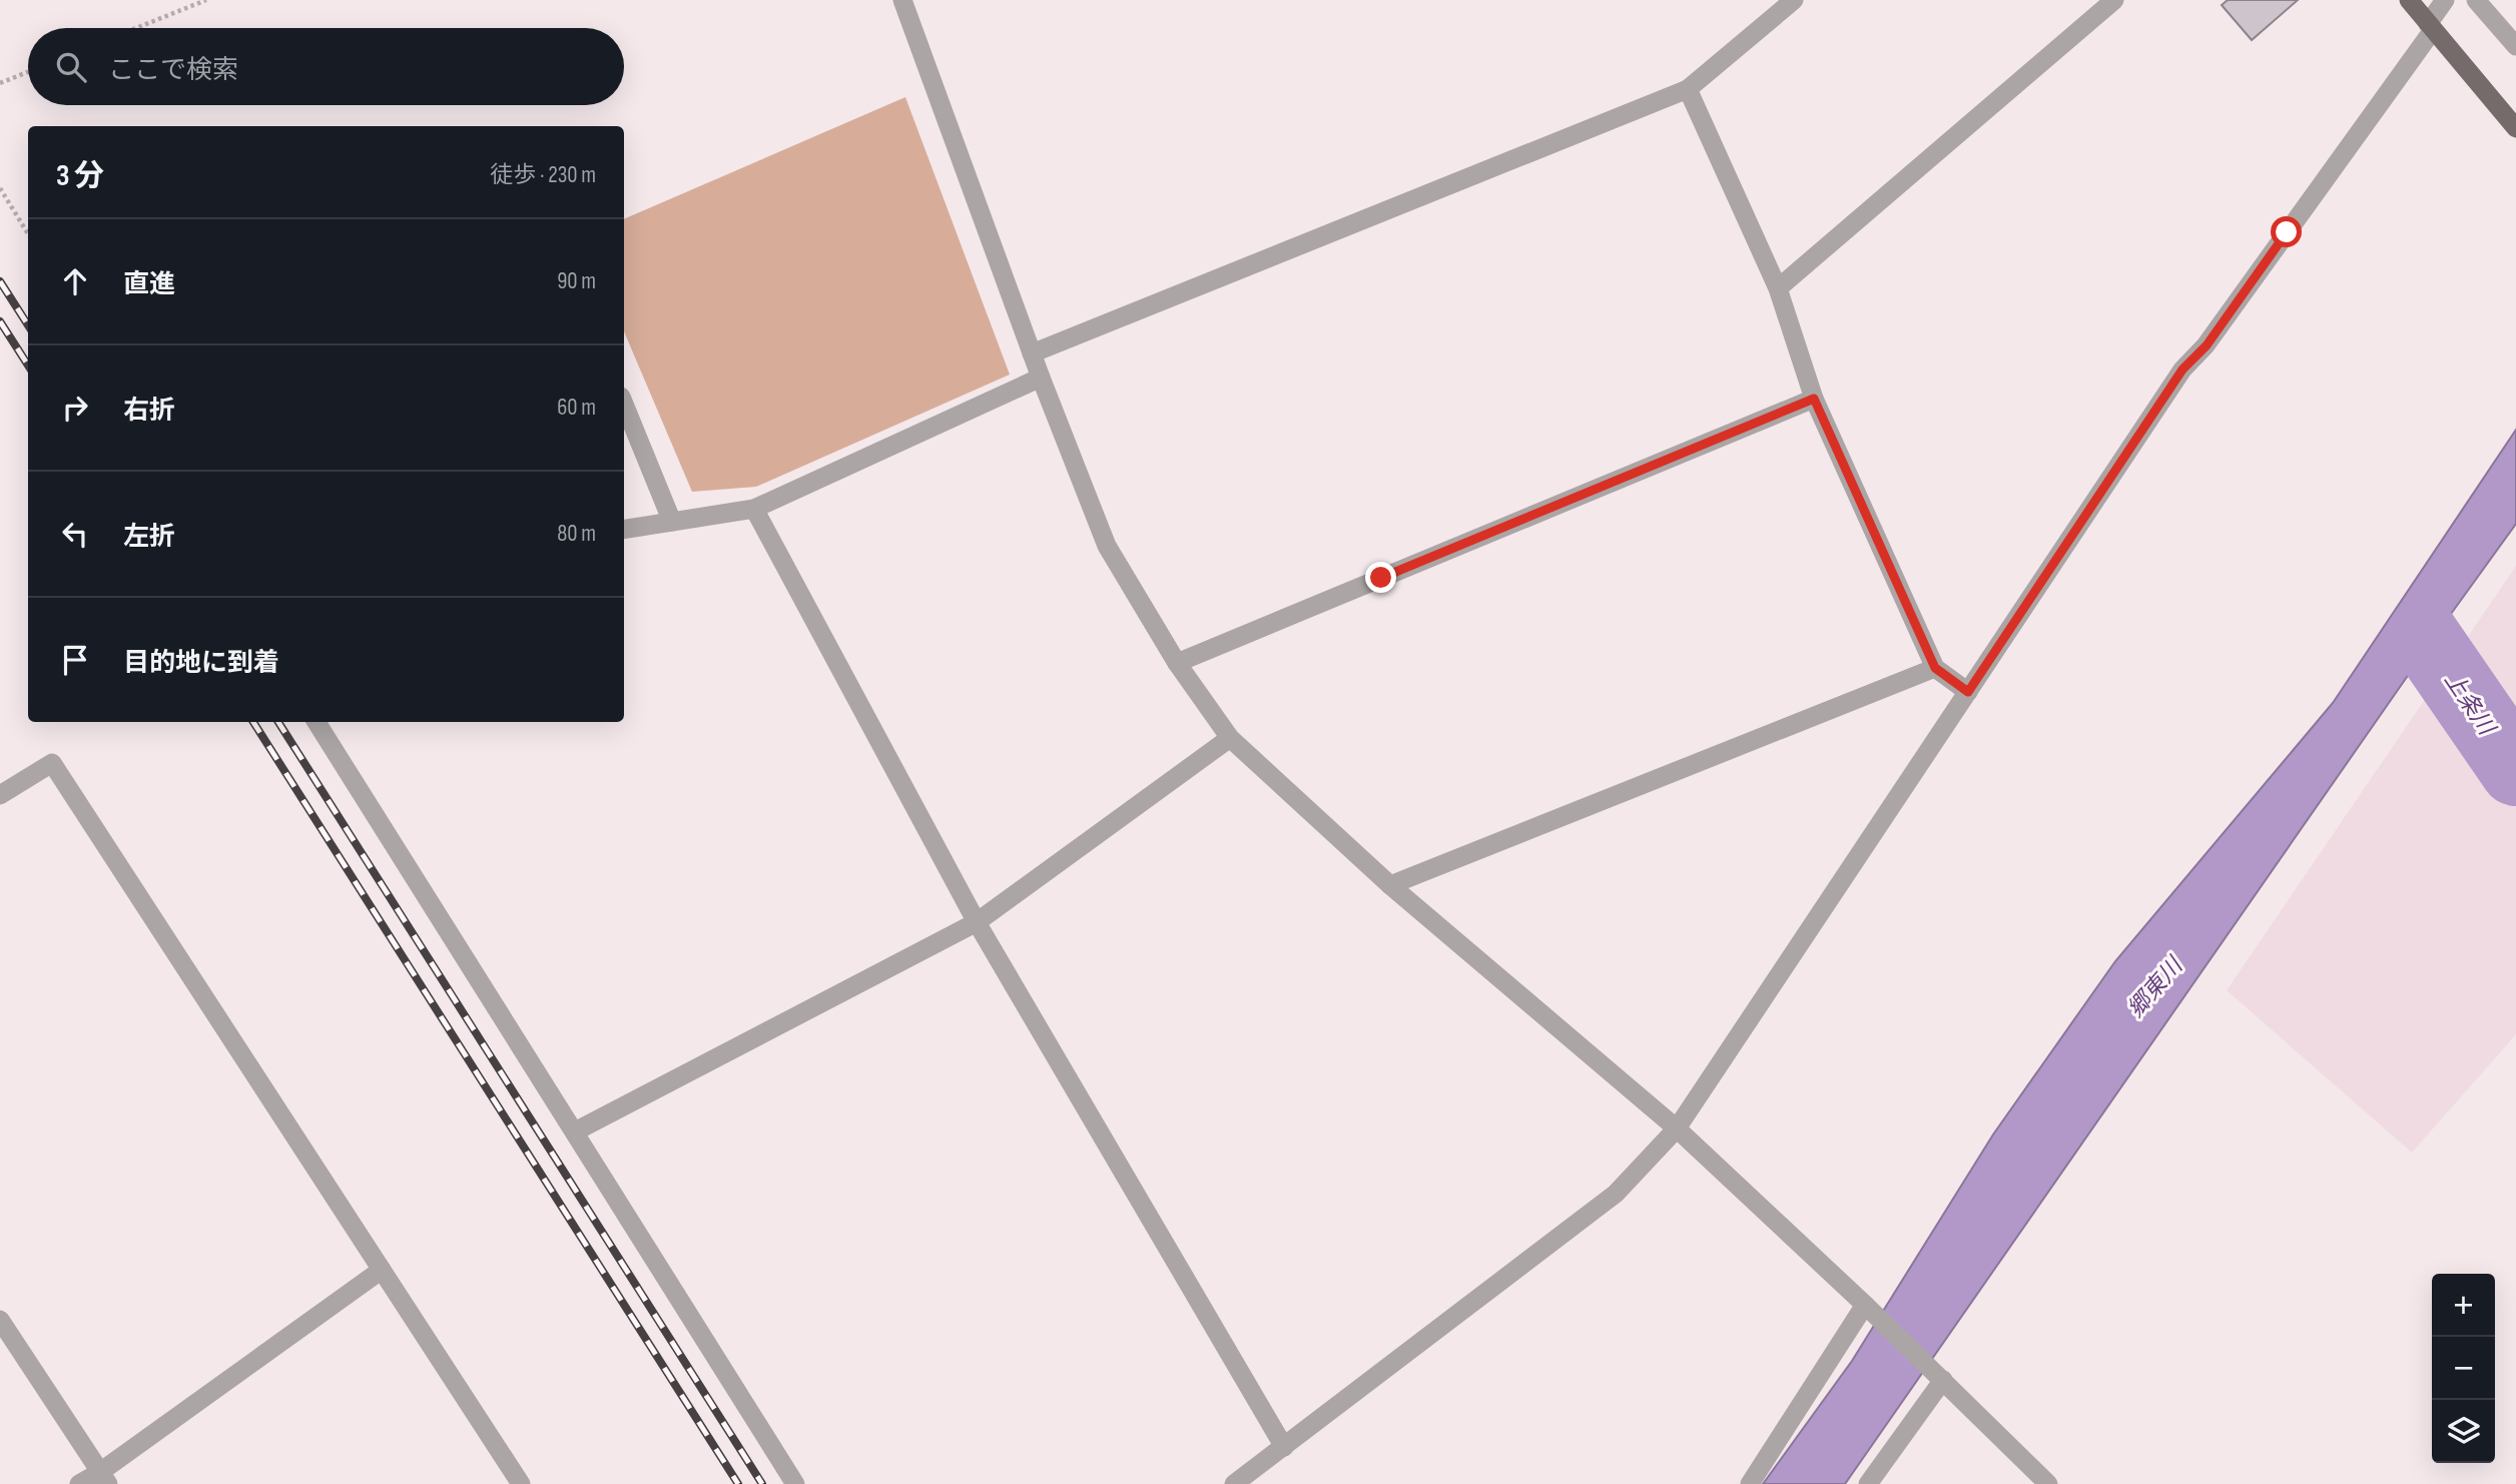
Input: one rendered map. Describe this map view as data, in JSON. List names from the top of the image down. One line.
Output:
{"water":["上条川","郷東川"],"page":{"search":"ここで検索","heading":["3 分","徒歩 · 230 m"],"list":[["直進","90 m"],["右折","60 m"],["左折","80 m"],"目的地に到着"],"map_buttons":["+","−"]}}
